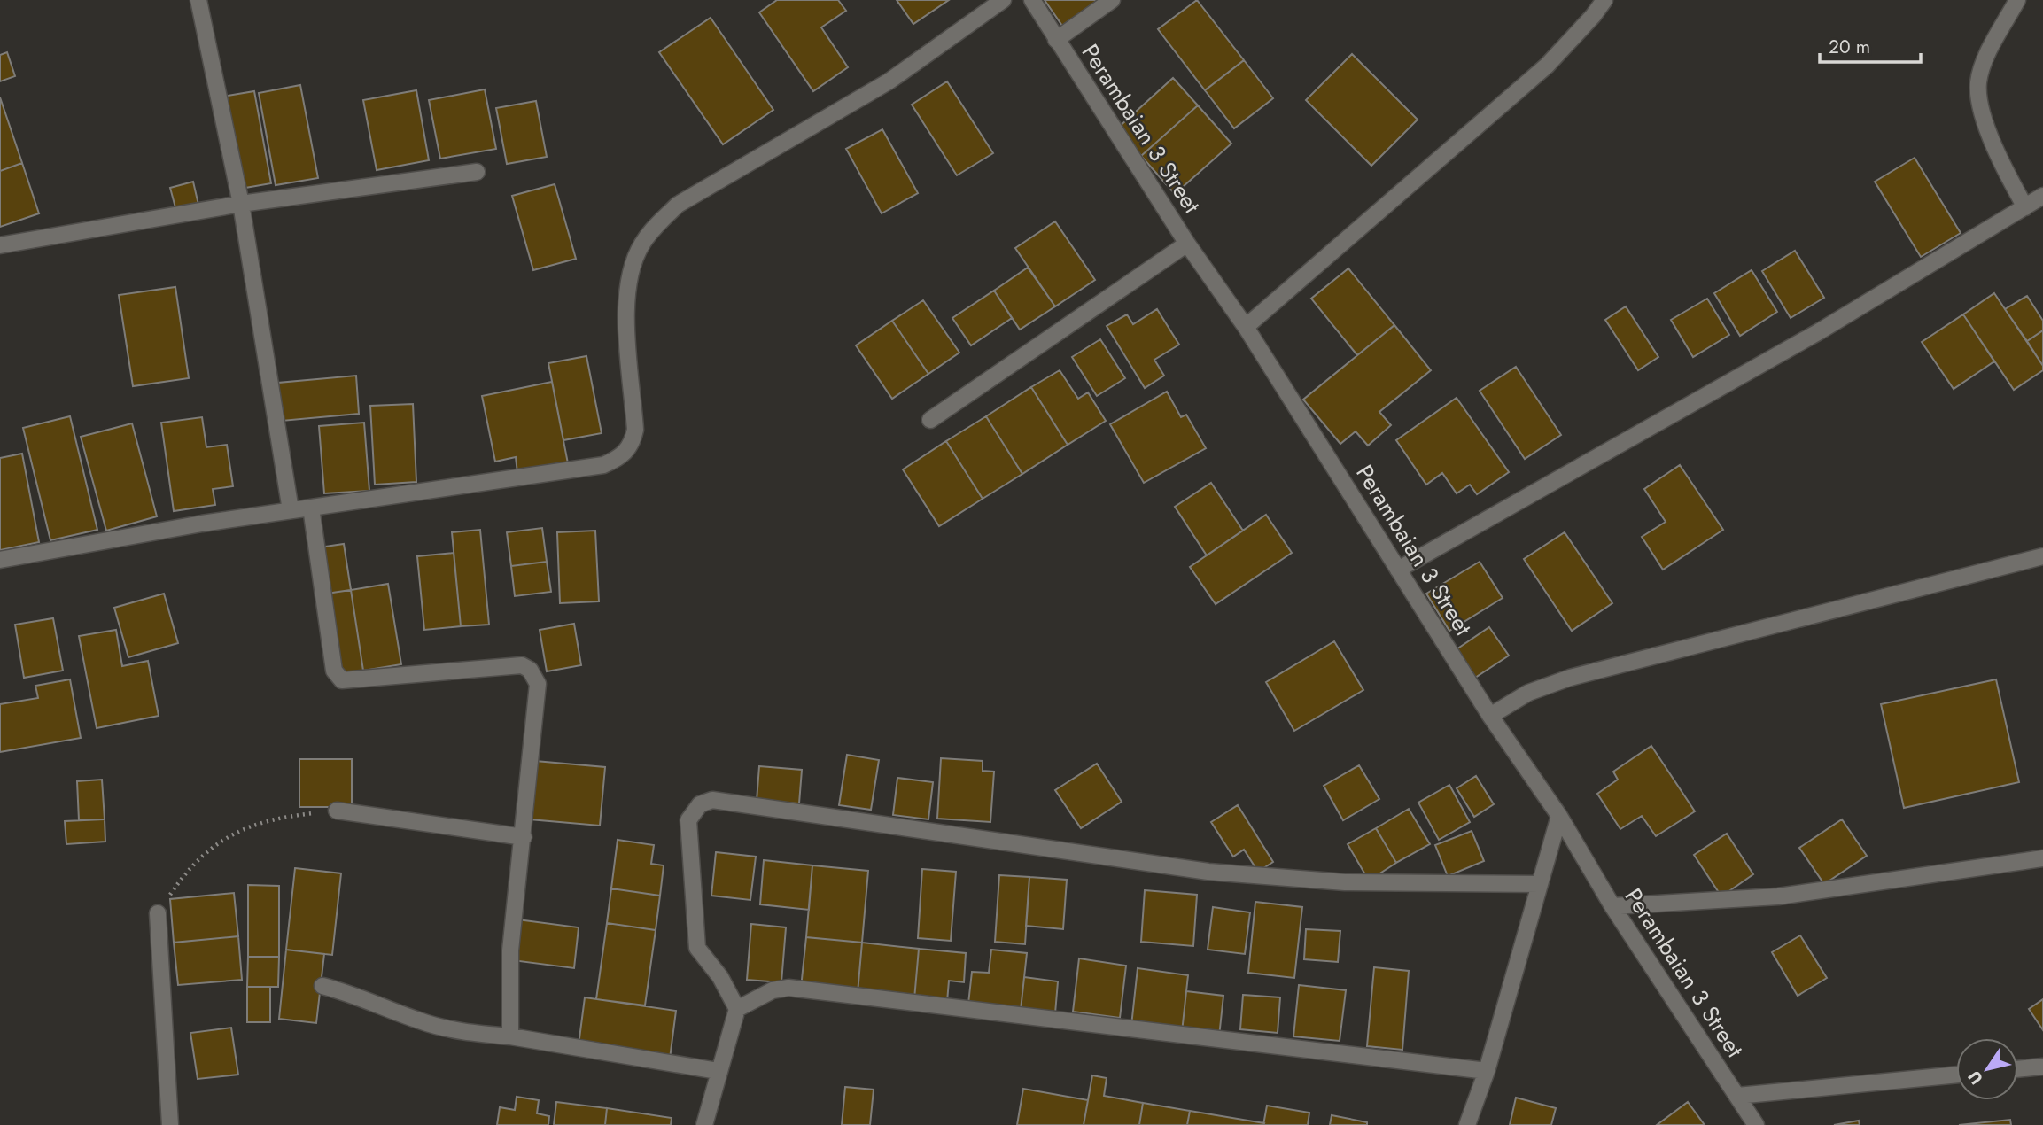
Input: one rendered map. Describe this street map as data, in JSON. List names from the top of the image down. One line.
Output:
{"streets":{"street":["Perambaian 3 Street"]},"scale_bar":"20 m","north":"bottom left"}
